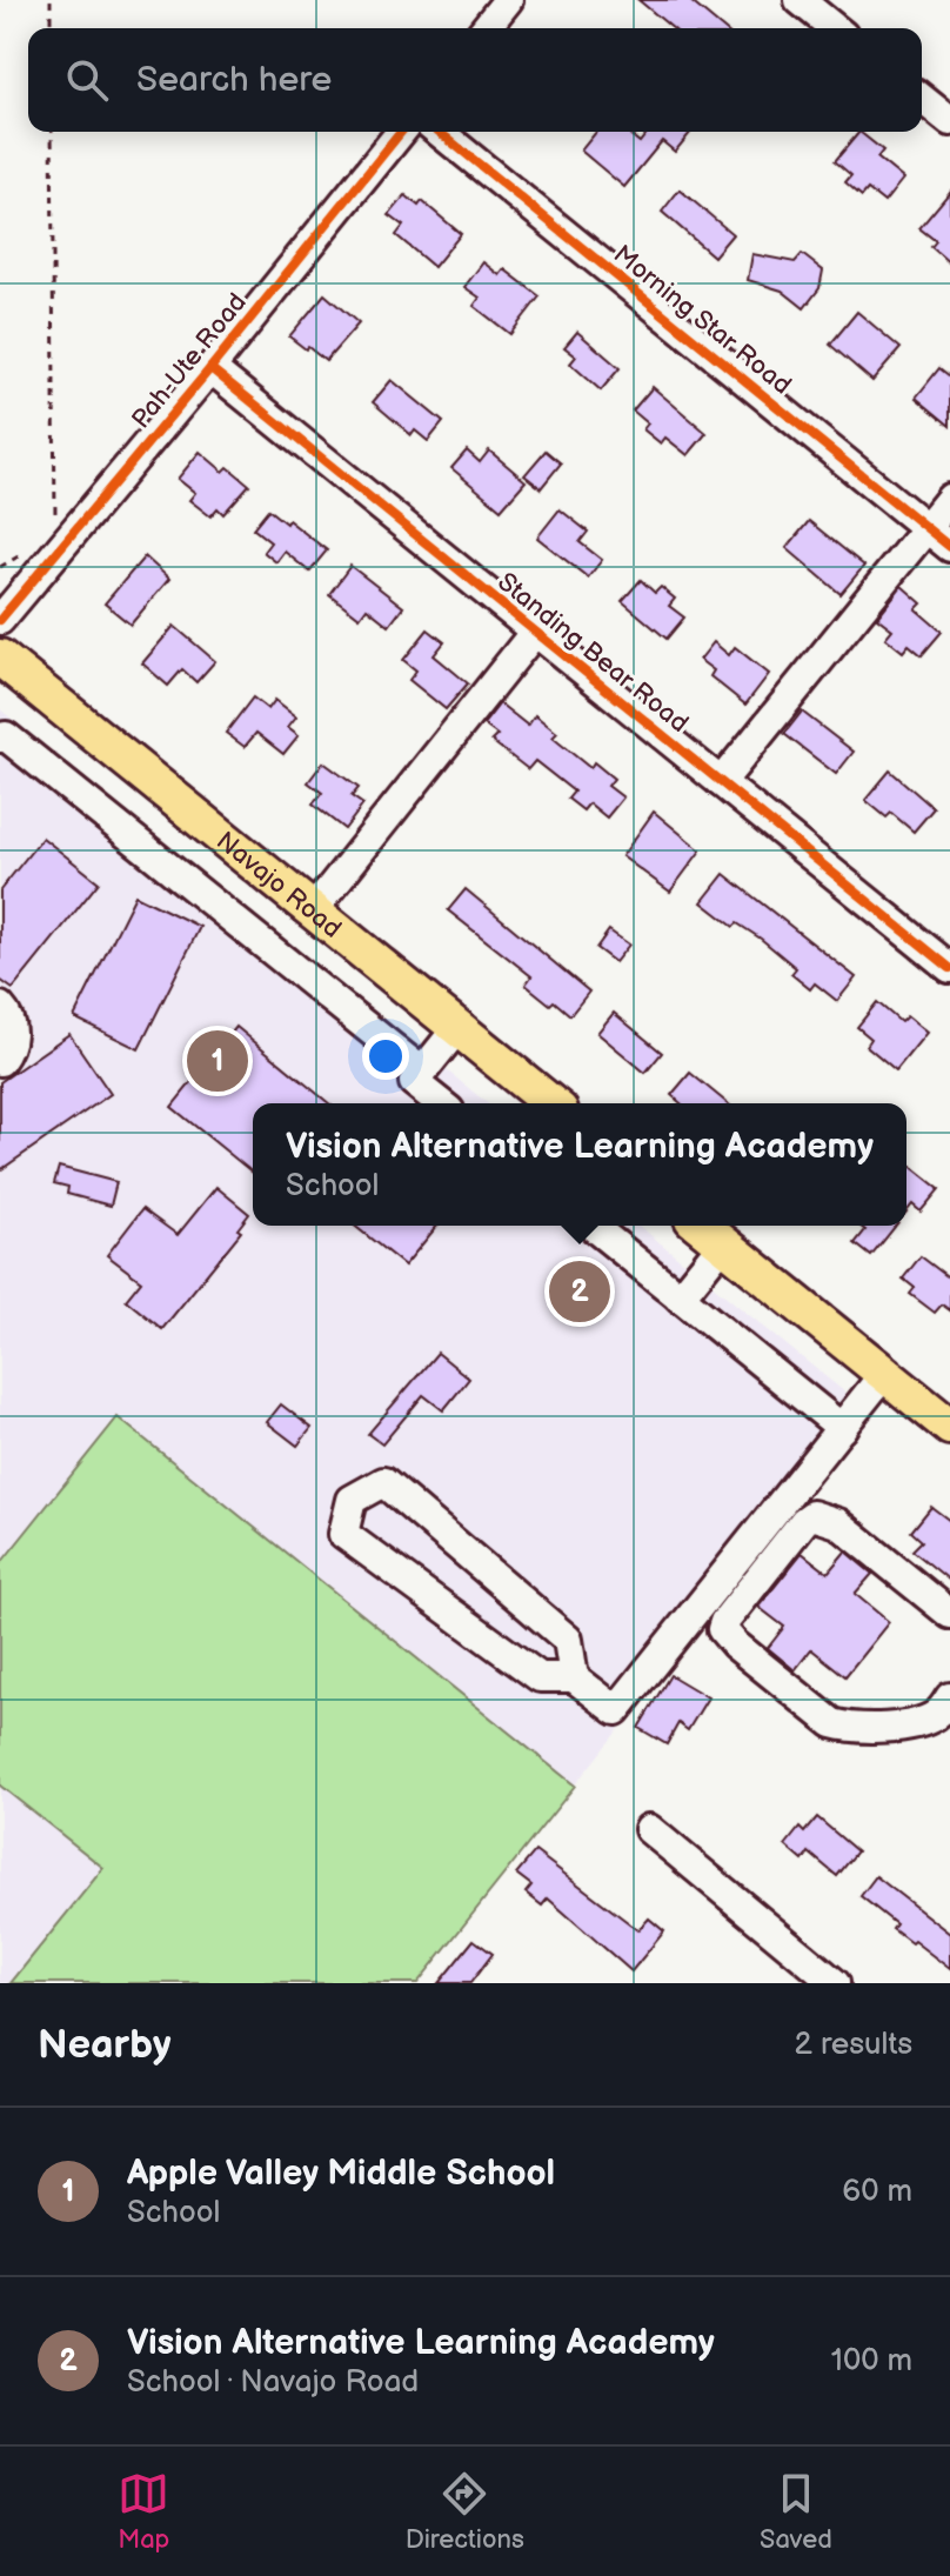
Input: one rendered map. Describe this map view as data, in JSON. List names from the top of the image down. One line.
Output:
{"streets":{"main road":["Navajo Road"],"street":["Morning Star Road","Pah-Ute Road","Standing Bear Road"]},"crossings":[["Pah-Ute Road","Standing Bear Road"]],"page":{"search":"Search here","pins":["1","2"],"popup":["Vision Alternative Learning Academy","School"],"heading":["Nearby","2 results"],"list":[{"mark":"1","name":"Apple Valley Middle School","note":"School","value":"60 m"},{"mark":"2","name":"Vision Alternative Learning Academy","note":"School · Navajo Road","value":"100 m"}],"nav":["Map","Directions","Saved"]}}
